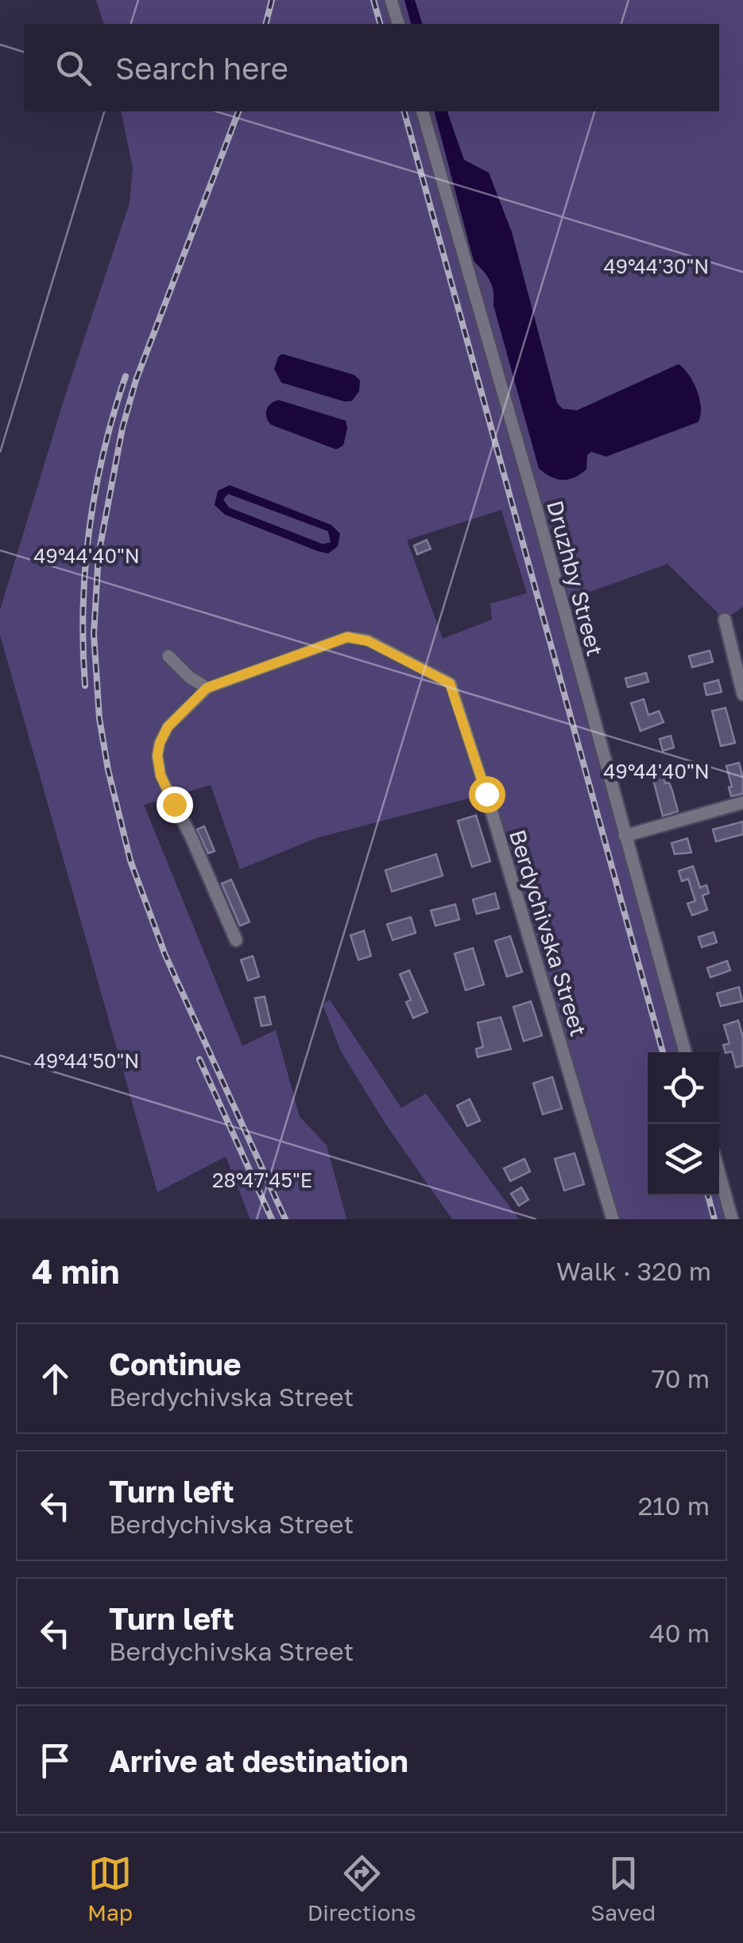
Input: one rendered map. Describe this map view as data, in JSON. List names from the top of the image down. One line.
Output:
{"streets":{"street":["Druzhby Street","Berdychivska Street"]},"page":{"search":"Search here","heading":["4 min","Walk · 320 m"],"list":[["Continue","Berdychivska Street","70 m"],["Turn left","Berdychivska Street","210 m"],["Turn left","Berdychivska Street","40 m"],"Arrive at destination"],"nav":["Map","Directions","Saved"]},"coordinates":["49°44'30\"N","49°44'40\"N","49°44'50\"N","28°47'45\"E"]}
